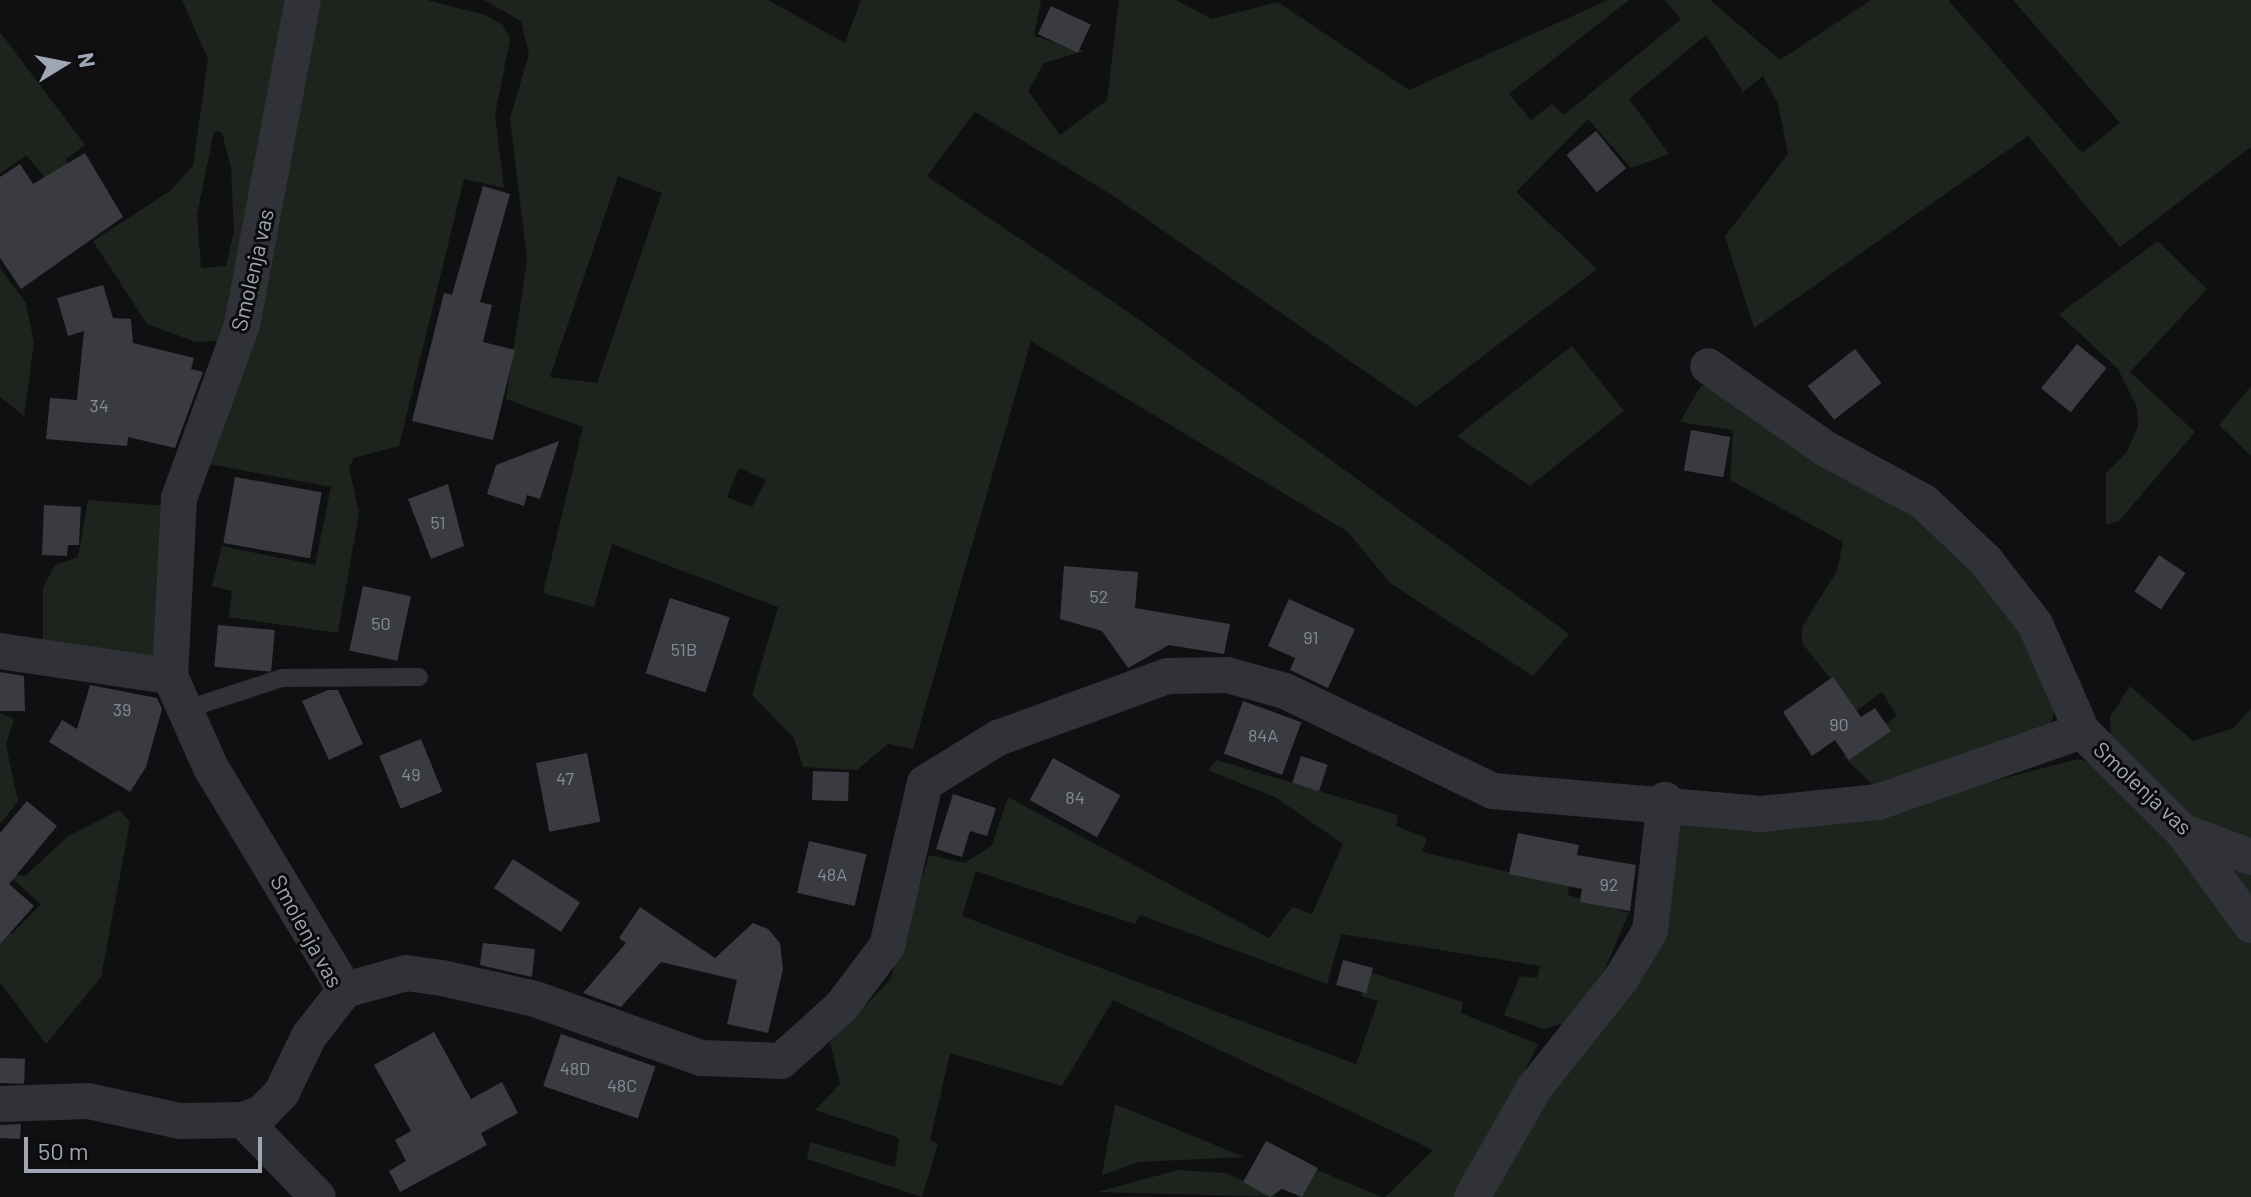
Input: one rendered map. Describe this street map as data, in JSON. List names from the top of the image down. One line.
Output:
{"streets":{"street":["Smolenja vas"]},"house_numbers":["34","51","52","50","91","51B","39","90","84A","49","47","84","48A","92","48D","48C"],"scale_bar":"50 m","north":"right"}
